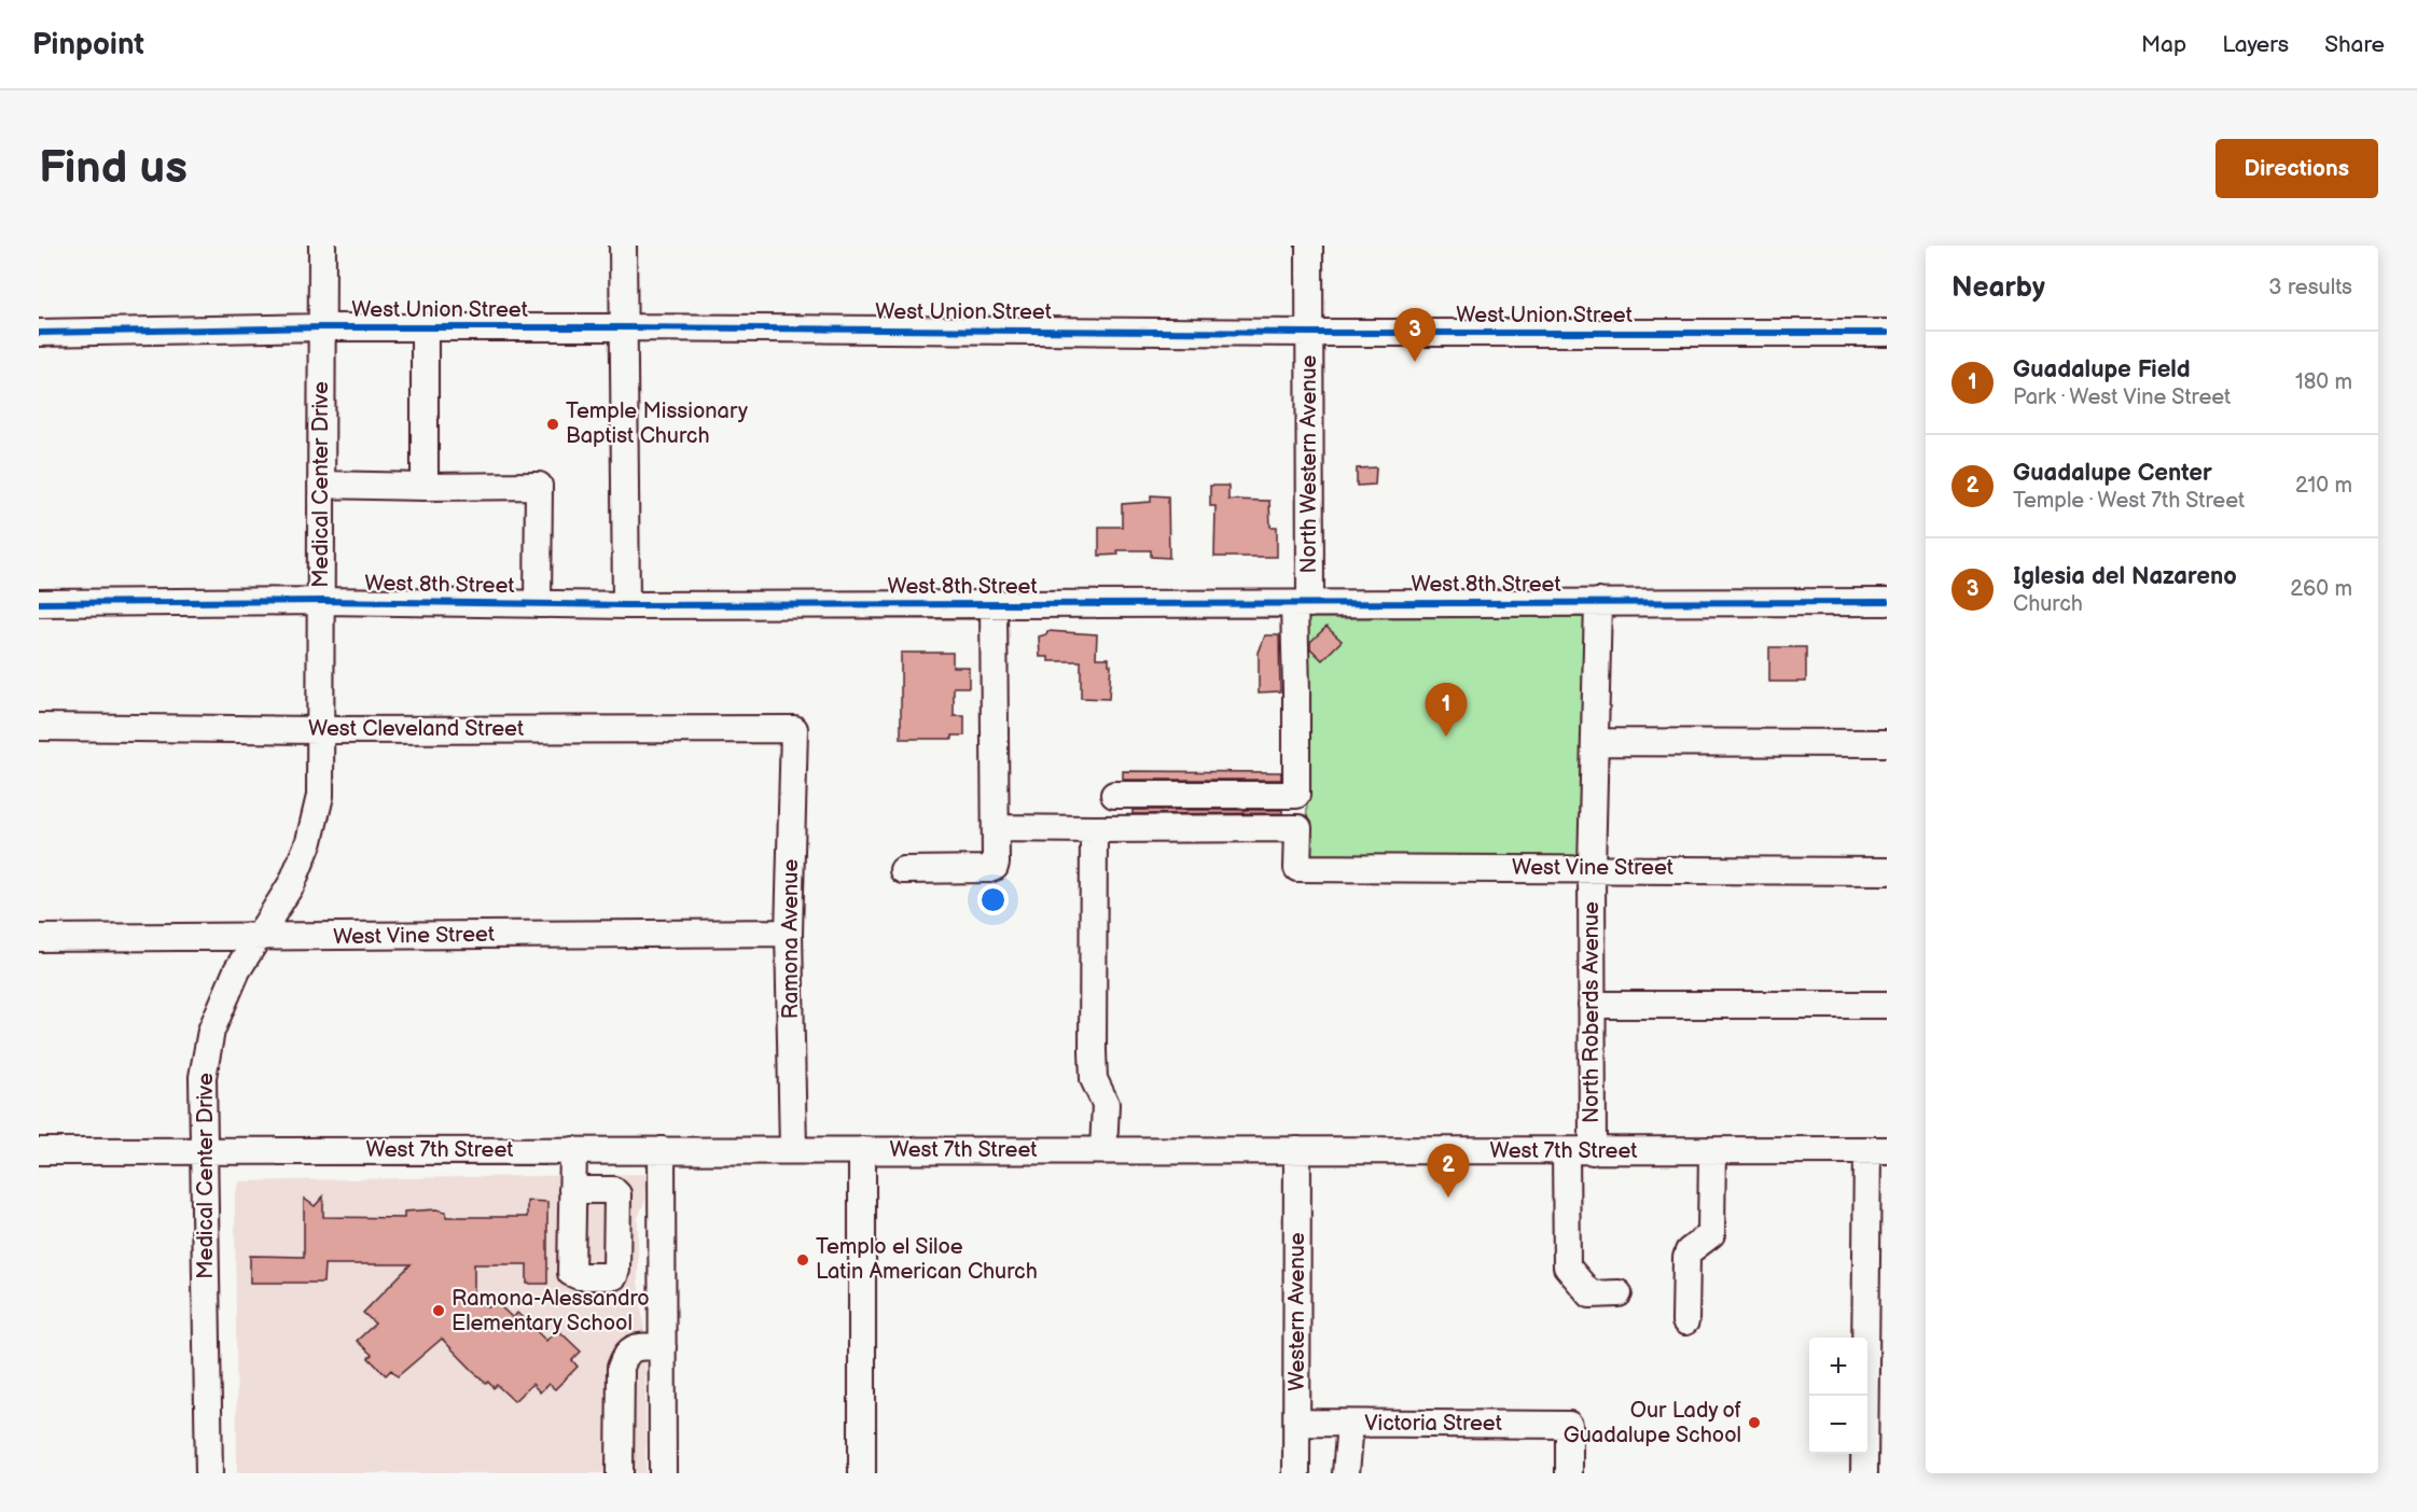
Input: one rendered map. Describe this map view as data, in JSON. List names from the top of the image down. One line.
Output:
{"streets":{"street":["West Union Street","North Western Avenue","Medical Center Drive","West 8th Street","West Cleveland Street","West Vine Street","Ramona Avenue","North Roberds Avenue","West 7th Street","Western Avenue","Victoria Street"]},"crossings":[["West Union Street","North Western Avenue"],["West Union Street","Medical Center Drive"],["North Western Avenue","West 8th Street"],["Medical Center Drive","West 8th Street"],["Medical Center Drive","West Cleveland Street"],["Medical Center Drive","West Vine Street"],["Medical Center Drive","West 7th Street"],["West 8th Street","North Roberds Avenue"],["West Cleveland Street","Ramona Avenue"],["West Vine Street","Ramona Avenue"],["West Vine Street","North Roberds Avenue"],["Ramona Avenue","West 7th Street"],["North Roberds Avenue","West 7th Street"],["West 7th Street","Western Avenue"],["Western Avenue","Victoria Street"]],"places":["Temple Missionary Baptist Church","Templo el Siloe Latin American Church","Ramona-Alessandro Elementary School","Our Lady of Guadalupe School"],"page":{"header":"Pinpoint","nav":["Map","Layers","Share"],"buttons":"Directions","title":"Find us","heading":["Nearby","3 results"],"pins":["3","1","2"],"list":[{"mark":"1","name":"Guadalupe Field","note":"Park · West Vine Street","value":"180 m"},{"mark":"2","name":"Guadalupe Center","note":"Temple · West 7th Street","value":"210 m"},{"mark":"3","name":"Iglesia del Nazareno","note":"Church","value":"260 m"}],"map_buttons":["+","−"]}}
